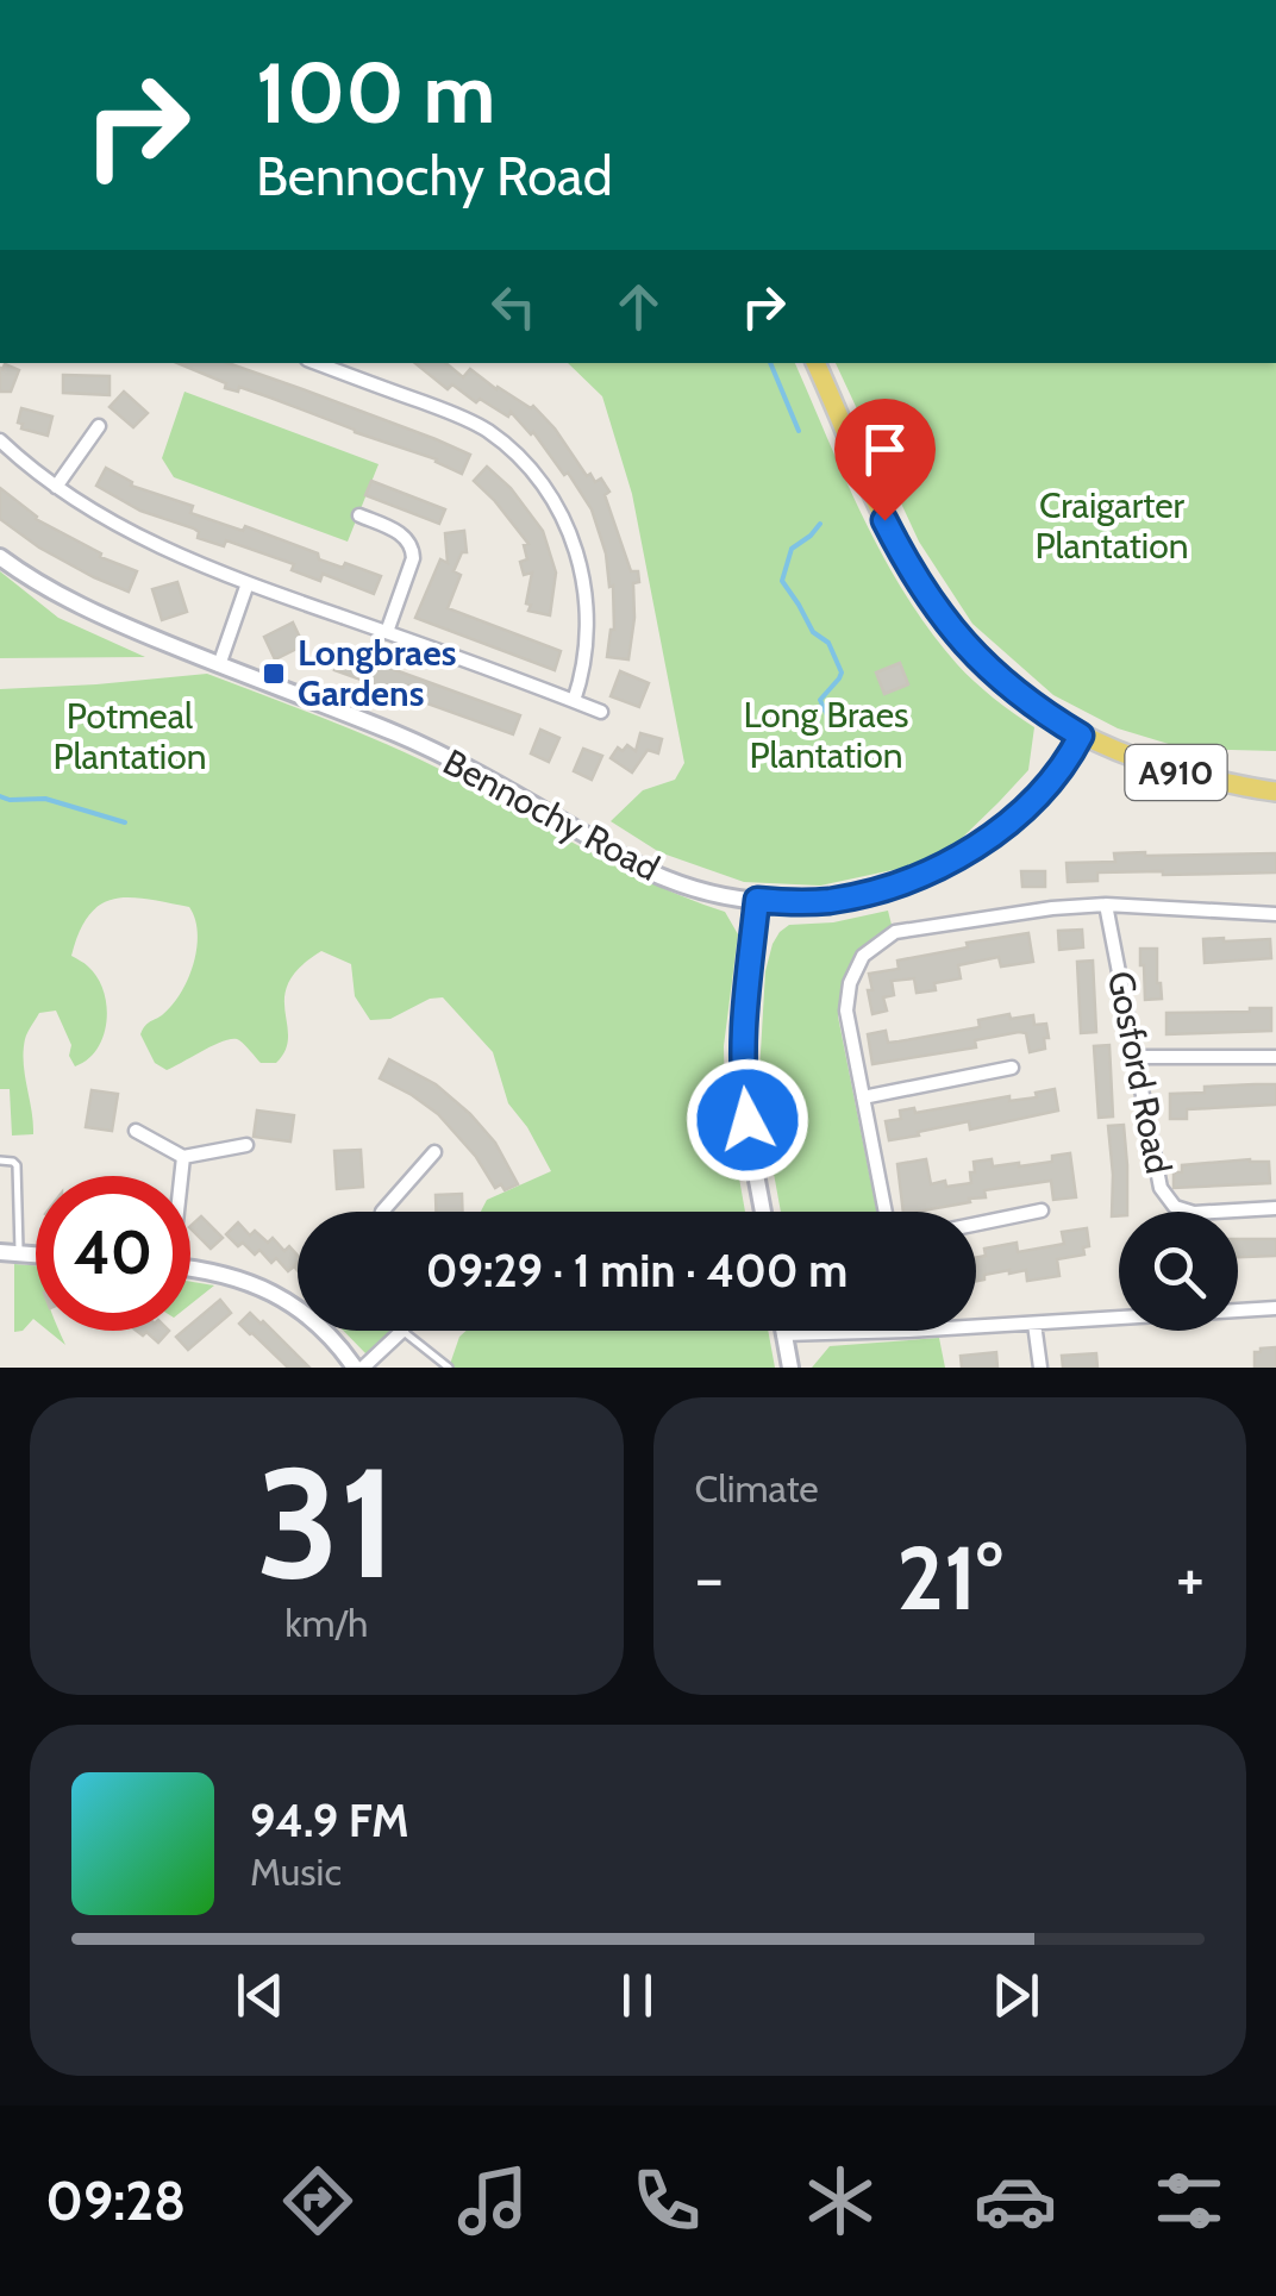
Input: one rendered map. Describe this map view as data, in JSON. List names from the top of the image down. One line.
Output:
{"streets":{"main road":["A910"],"street":["Bennochy Road","Gosford Road"]},"crossings":[["A910","Bennochy Road"]],"parks":["Craigarter Plantation","Long Braes Plantation","Potmeal Plantation"],"places":{"transit":["Longbraes Gardens"]},"page":{"turn":["100 m","Bennochy Road"],"limit":"40","trip":"09:29 · 1 min · 400 m","tile":[["31","km/h"],"Climate"],"heat":["−","21°","+"],"song":["94.9 FM","Music"],"tabs":"09:28"}}
